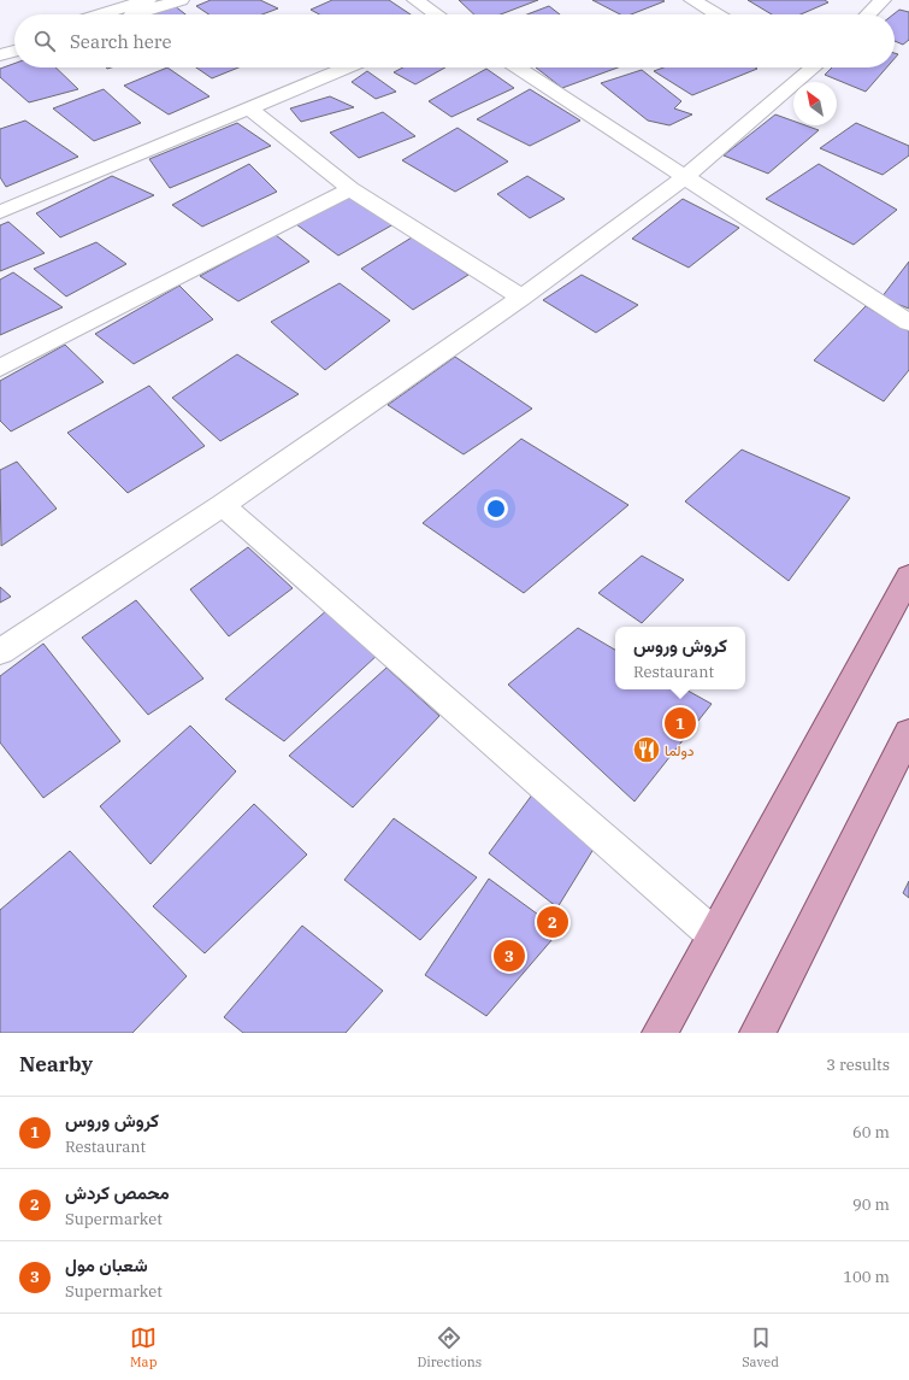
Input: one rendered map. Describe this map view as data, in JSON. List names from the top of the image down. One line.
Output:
{"places":{"restaurant":["دولما"]},"north":"top left","page":{"search":"Search here","popup":["كروش وروس","Restaurant"],"pins":["1","2","3"],"heading":["Nearby","3 results"],"list":[{"mark":"1","name":"كروش وروس","note":"Restaurant","value":"60 m"},{"mark":"2","name":"محمص كردش","note":"Supermarket","value":"90 m"},{"mark":"3","name":"شعبان مول","note":"Supermarket","value":"100 m"}],"nav":["Map","Directions","Saved"]}}
